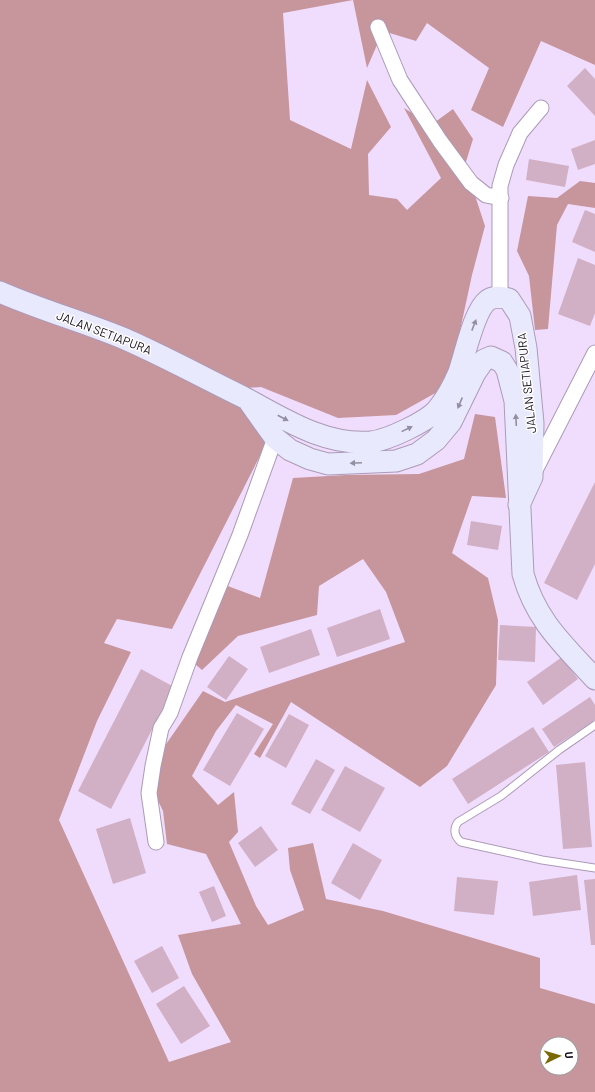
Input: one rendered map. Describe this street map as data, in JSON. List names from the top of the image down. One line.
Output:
{"streets":{"street":["JALAN SETIAPURA"]},"north":"right"}
